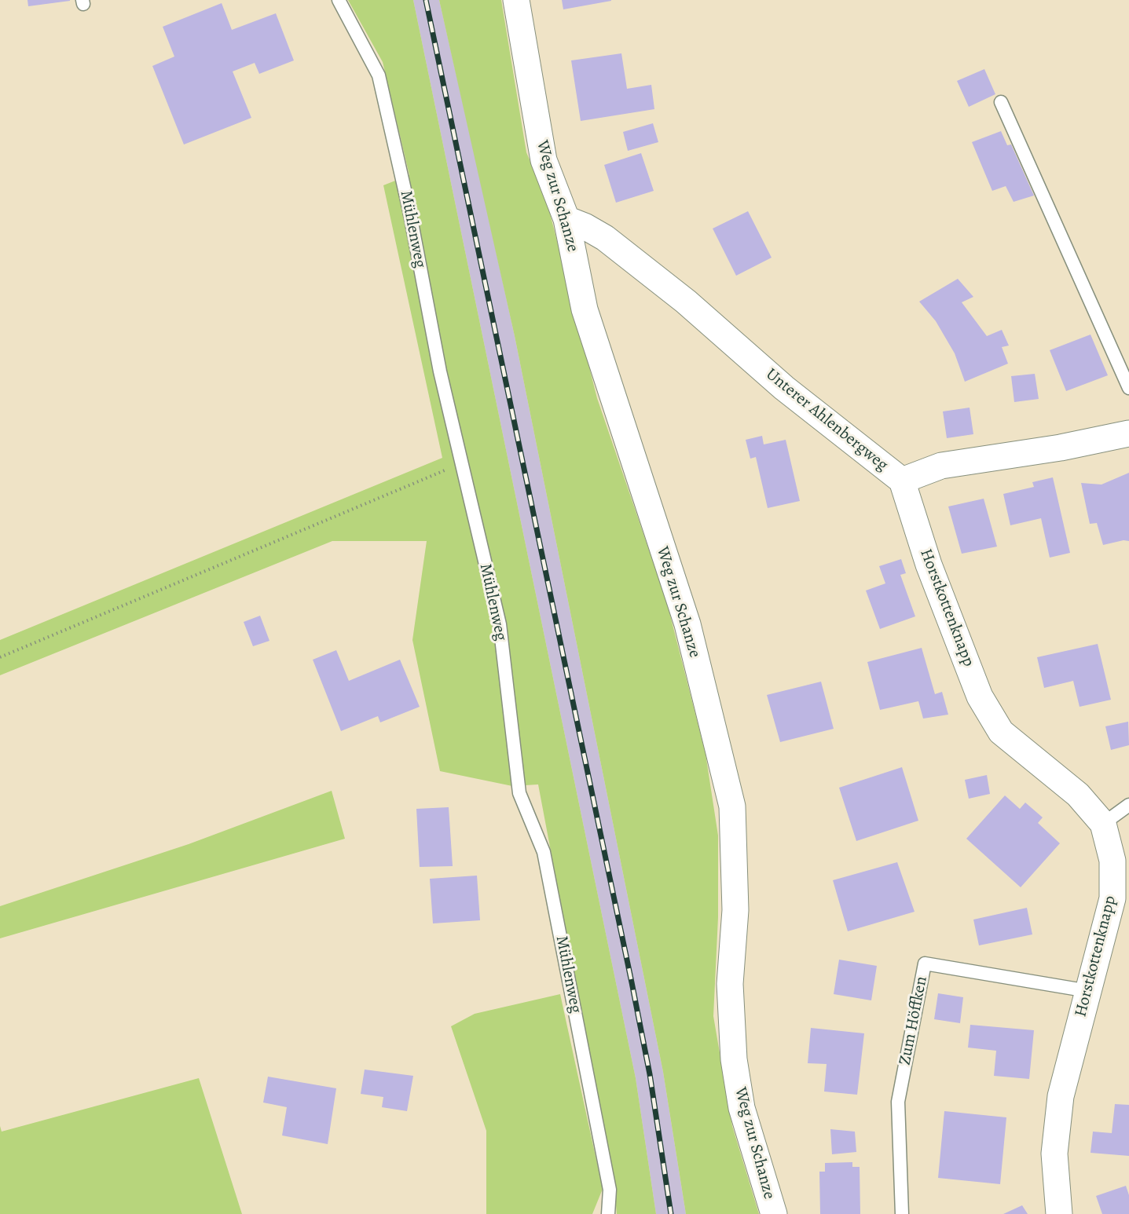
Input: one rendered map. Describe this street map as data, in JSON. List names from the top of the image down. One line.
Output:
{"streets":{"street":["Weg zur Schanze","Unterer Ahlenbergweg","Horstkottenknapp"],"lane":["Mühlenweg","Zum Höffken"]},"crossings":[["Weg zur Schanze","Unterer Ahlenbergweg"],["Unterer Ahlenbergweg","Horstkottenknapp"],["Horstkottenknapp","Zum Höffken"]]}
